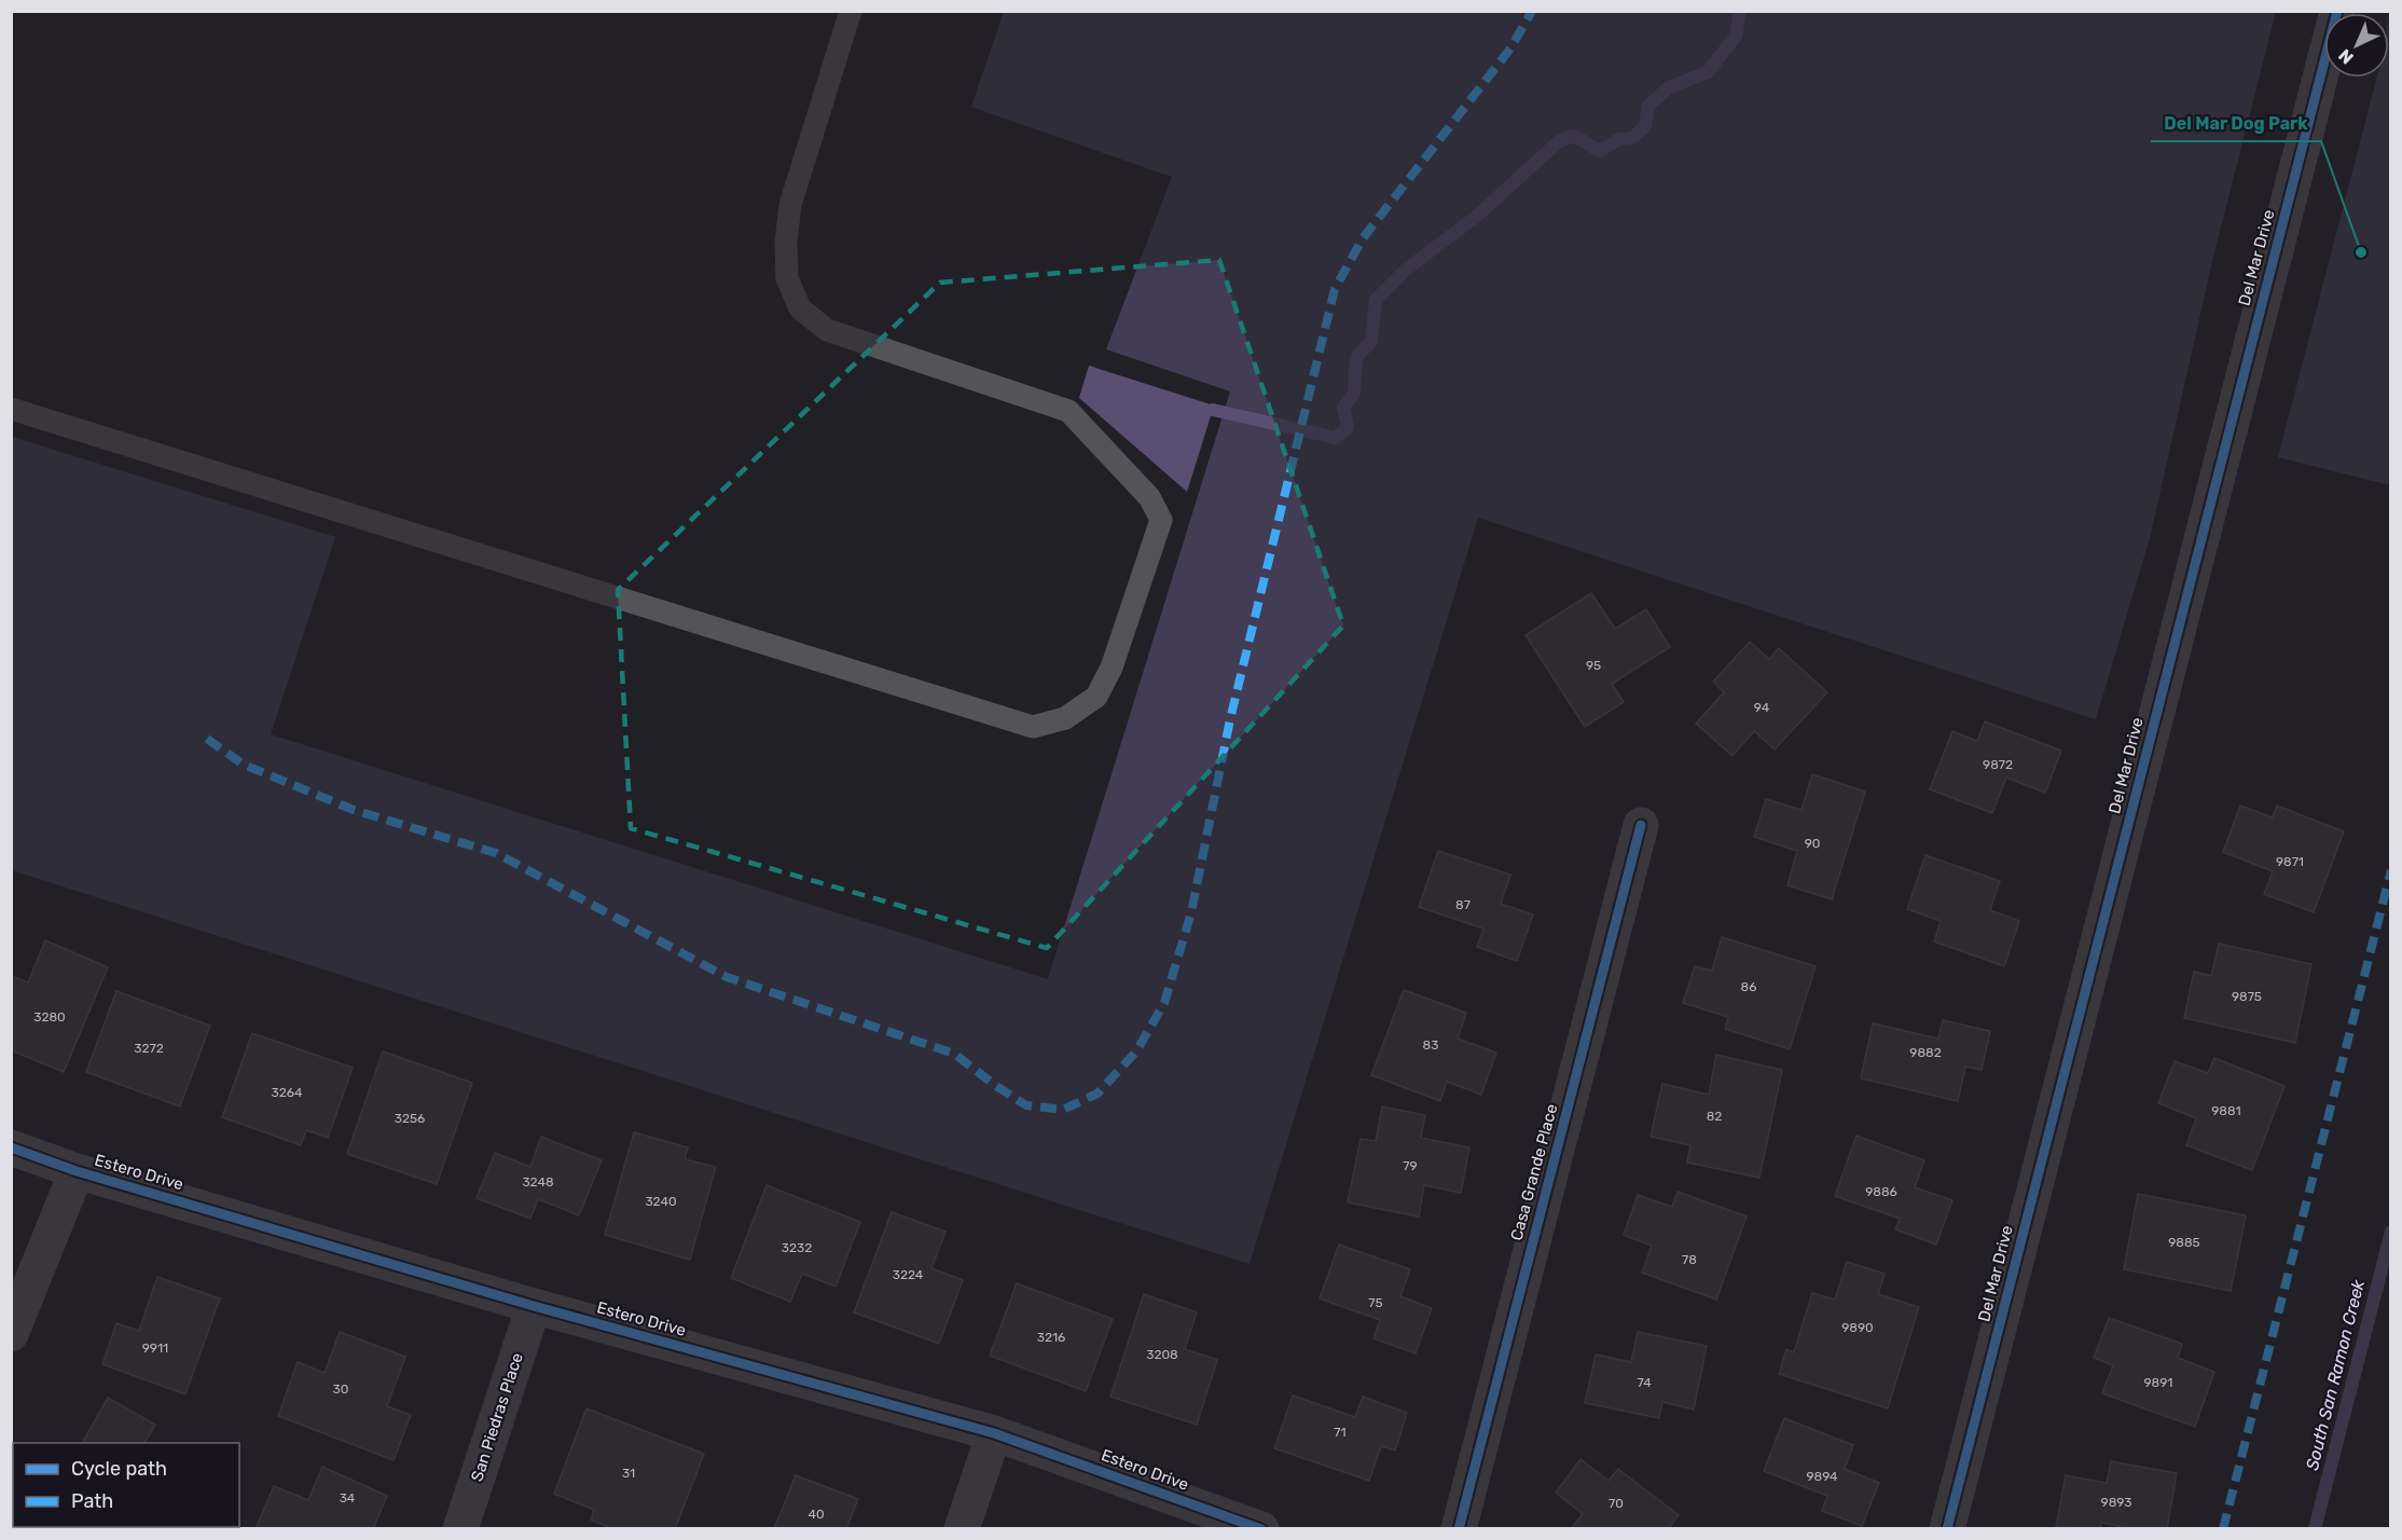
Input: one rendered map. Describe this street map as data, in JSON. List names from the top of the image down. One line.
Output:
{"streets":{"street":["Del Mar Drive","Estero Drive","Casa Grande Place","San Piedras Place"]},"crossings":[["Estero Drive","San Piedras Place"]],"water":["South San Ramon Creek"],"places":["Del Mar Dog Park"],"house_numbers":["95","94","9872","90","9871","87","86","9875","3280","83","3272","9882","3264","9881","82","3256","79","3248","9886","3240","9885","3232","78","3224","75","9890","3216","9911","3208","74","9891","30","71","31","9894","34","9893","70","40"],"legend":["Cycle path","Path"],"north":"bottom left"}
